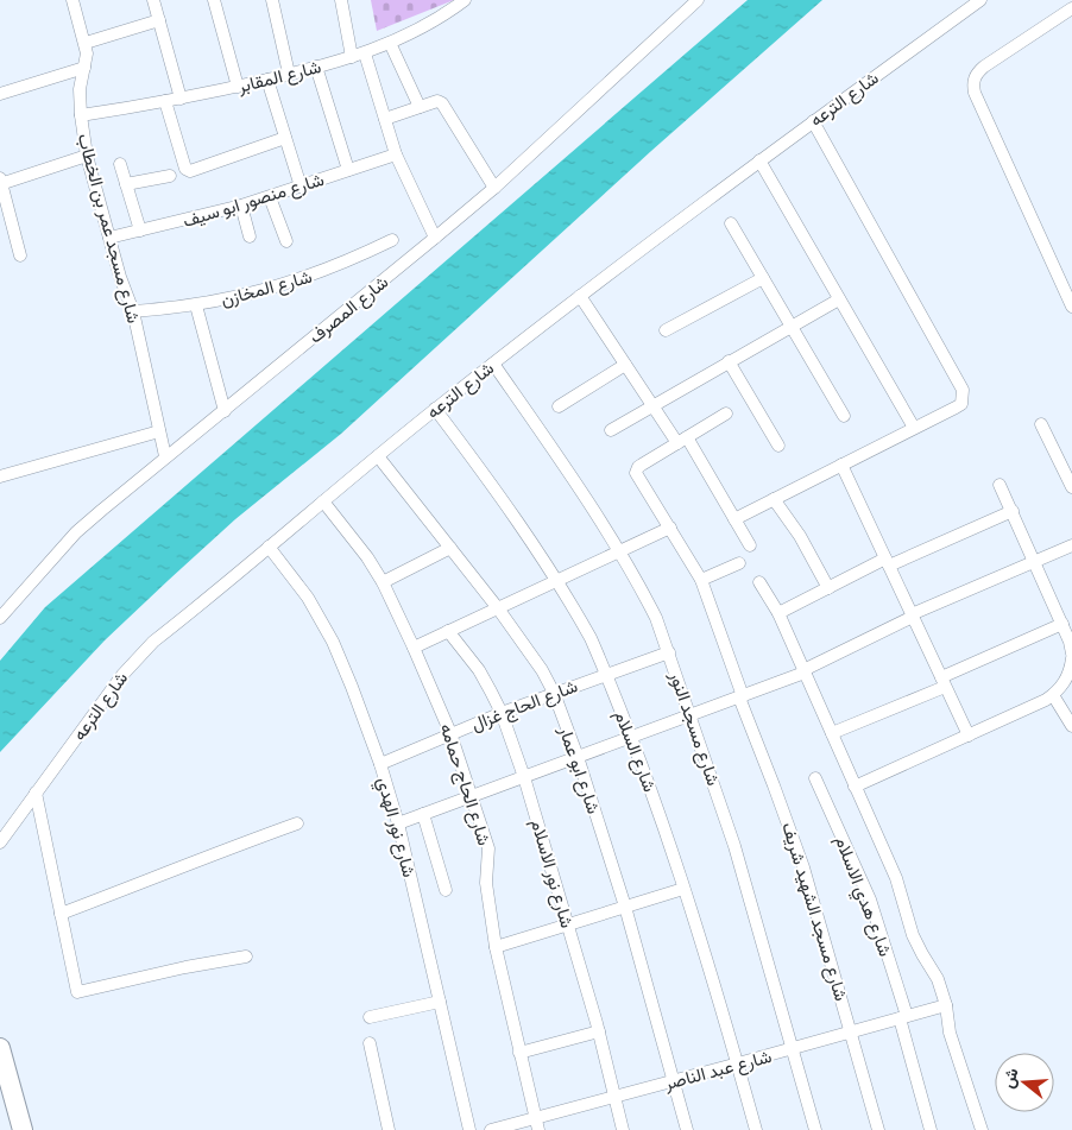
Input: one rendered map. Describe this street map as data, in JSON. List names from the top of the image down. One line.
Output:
{"streets":{"street":["شارع المقابر","شارع الترعه","شارع منصور ابو سيف","شارع مسجد عمر بن الخطاب","شارع المخازن","شارع المصرف","شارع الحاج غزال","شارع مسجد النور","شارع السلام","شارع ابو عمار","شارع الحاج حمامه","شارع نور الهدي","شارع نور الاسلام","شارع هدي الاسلام","شارع مسجد الشهيد شريف","شارع عبد الناصر"]},"crossings":[["شارع المقابر","شارع مسجد عمر بن الخطاب"],["شارع الترعه","شارع مسجد النور"],["شارع الترعه","شارع السلام"],["شارع الترعه","شارع ابو عمار"],["شارع الترعه","شارع الحاج حمامه"],["شارع الترعه","شارع نور الهدي"],["شارع منصور ابو سيف","شارع مسجد عمر بن الخطاب"],["شارع مسجد عمر بن الخطاب","شارع المخازن"],["شارع مسجد عمر بن الخطاب","شارع المصرف"],["شارع الحاج غزال","شارع مسجد النور"],["شارع الحاج غزال","شارع السلام"],["شارع الحاج غزال","شارع ابو عمار"],["شارع الحاج غزال","شارع الحاج حمامه"],["شارع الحاج غزال","شارع نور الهدي"],["شارع الحاج غزال","شارع نور الاسلام"],["شارع مسجد النور","شارع عبد الناصر"],["شارع السلام","شارع عبد الناصر"],["شارع ابو عمار","شارع عبد الناصر"],["شارع الحاج حمامه","شارع عبد الناصر"],["شارع نور الاسلام","شارع عبد الناصر"],["شارع هدي الاسلام","شارع عبد الناصر"],["شارع مسجد الشهيد شريف","شارع عبد الناصر"]],"north":"left"}
